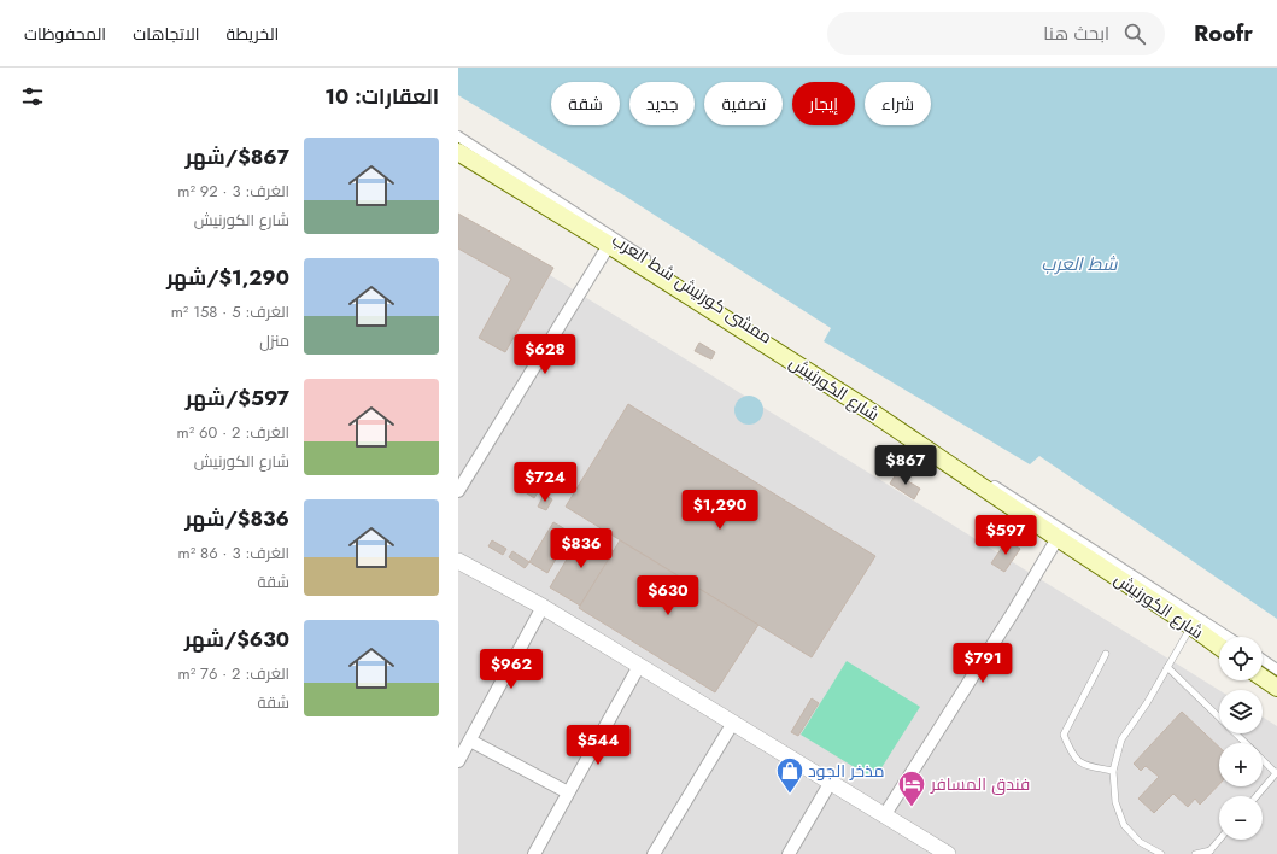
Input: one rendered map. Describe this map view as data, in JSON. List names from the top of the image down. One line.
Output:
{"streets":{"main road":["شارع الكورنيش"],"street":["ممشى كورنيش شط العرب"]},"water":["شط العرب"],"places":{"shop":["مذخر الجود"],"hotel":["فندق المسافر"]},"page":{"header":"Roofr","search":"ابحث هنا","nav":["الخريطة","الاتجاهات","المحفوظات"],"heading":"العقارات: 10","chip":["شراء","إيجار","تصفية","جديد","شقة"],"list":[{"name":"$867/شهر","note":"الغرف: 3 · 92 m² · شارع الكورنيش"},{"name":"$1,290/شهر","note":"الغرف: 5 · 158 m² · منزل"},{"name":"$597/شهر","note":"الغرف: 2 · 60 m² · شارع الكورنيش"},{"name":"$836/شهر","note":"الغرف: 3 · 86 m² · شقة"},{"name":"$630/شهر","note":"الغرف: 2 · 76 m² · شقة"}],"price":["$628","$867","$724","$1,290","$597","$836","$630","$791","$962","$544"],"map_buttons":["+","−"]}}
